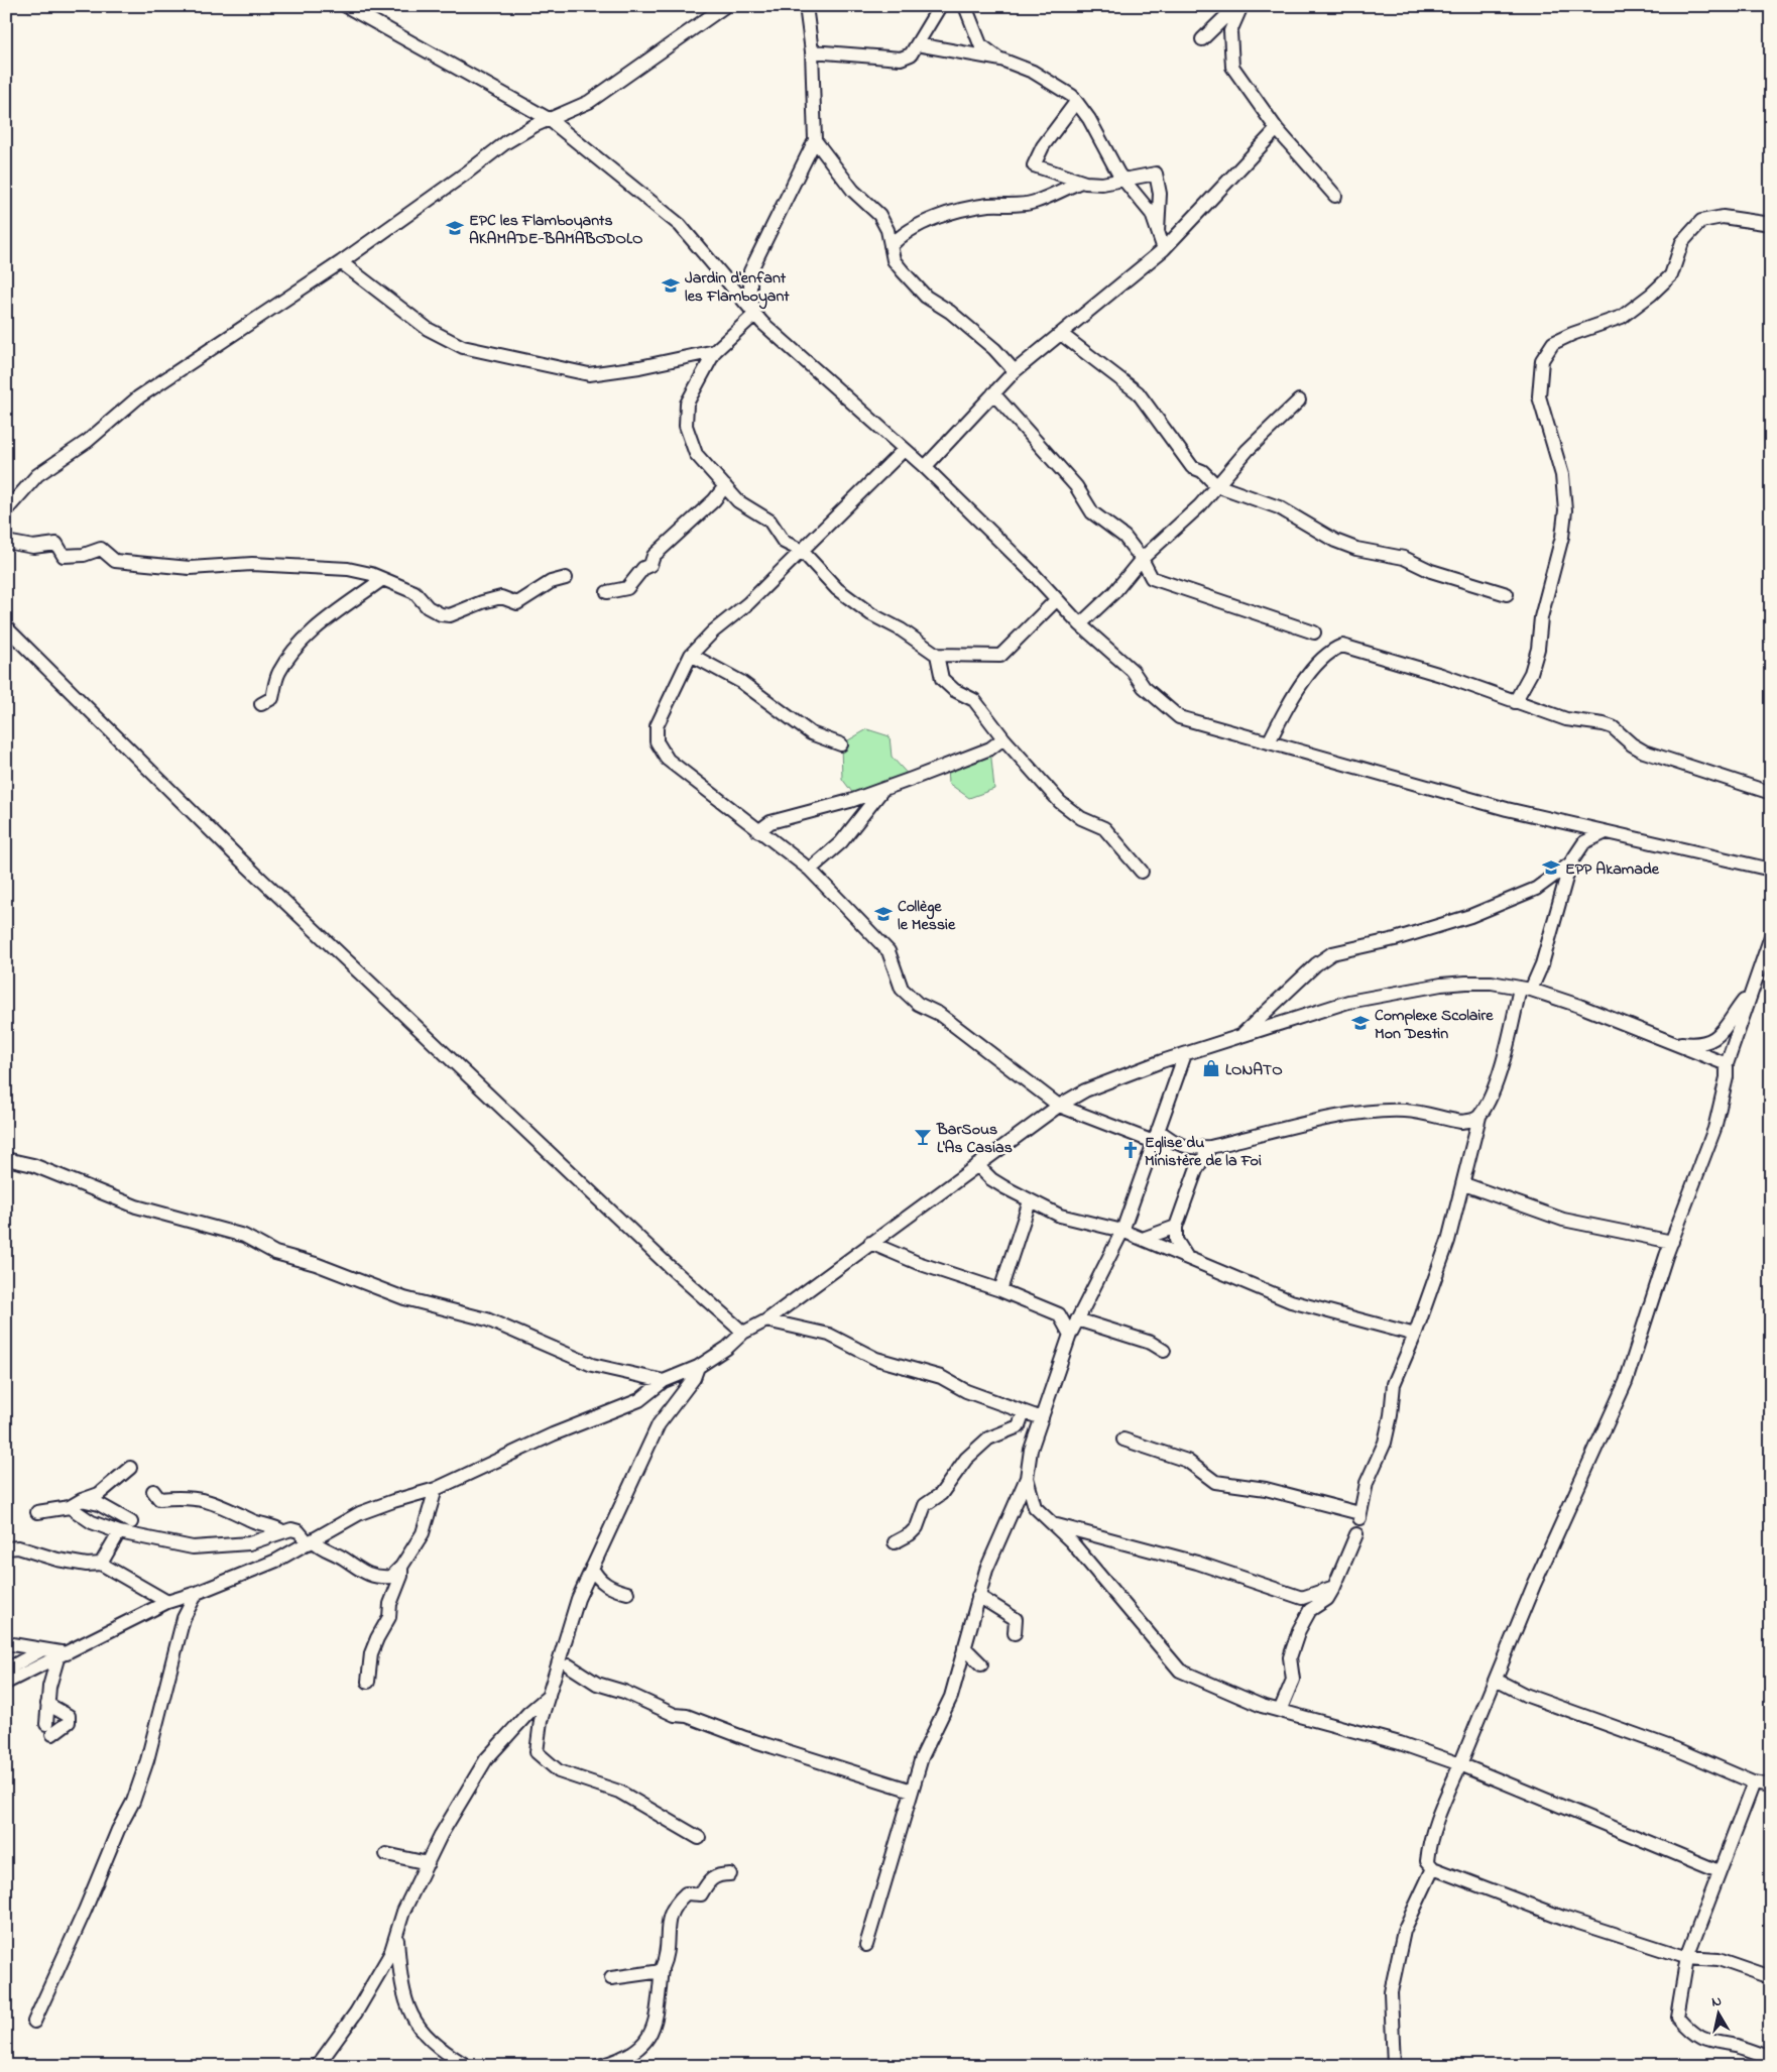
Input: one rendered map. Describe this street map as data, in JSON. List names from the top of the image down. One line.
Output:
{"places":{"school or university":["EPC les Flamboyants AKAMADE-BAMABODOLO","Jardin d'enfant les Flamboyant","EPP Akamade","Collège le Messie","Complexe Scolaire Mon Destin"],"shop":["LONATO"],"bar":["BarSous L'As Casias"],"church":["Eglise du Ministère de la Foi"]},"north":"top"}
